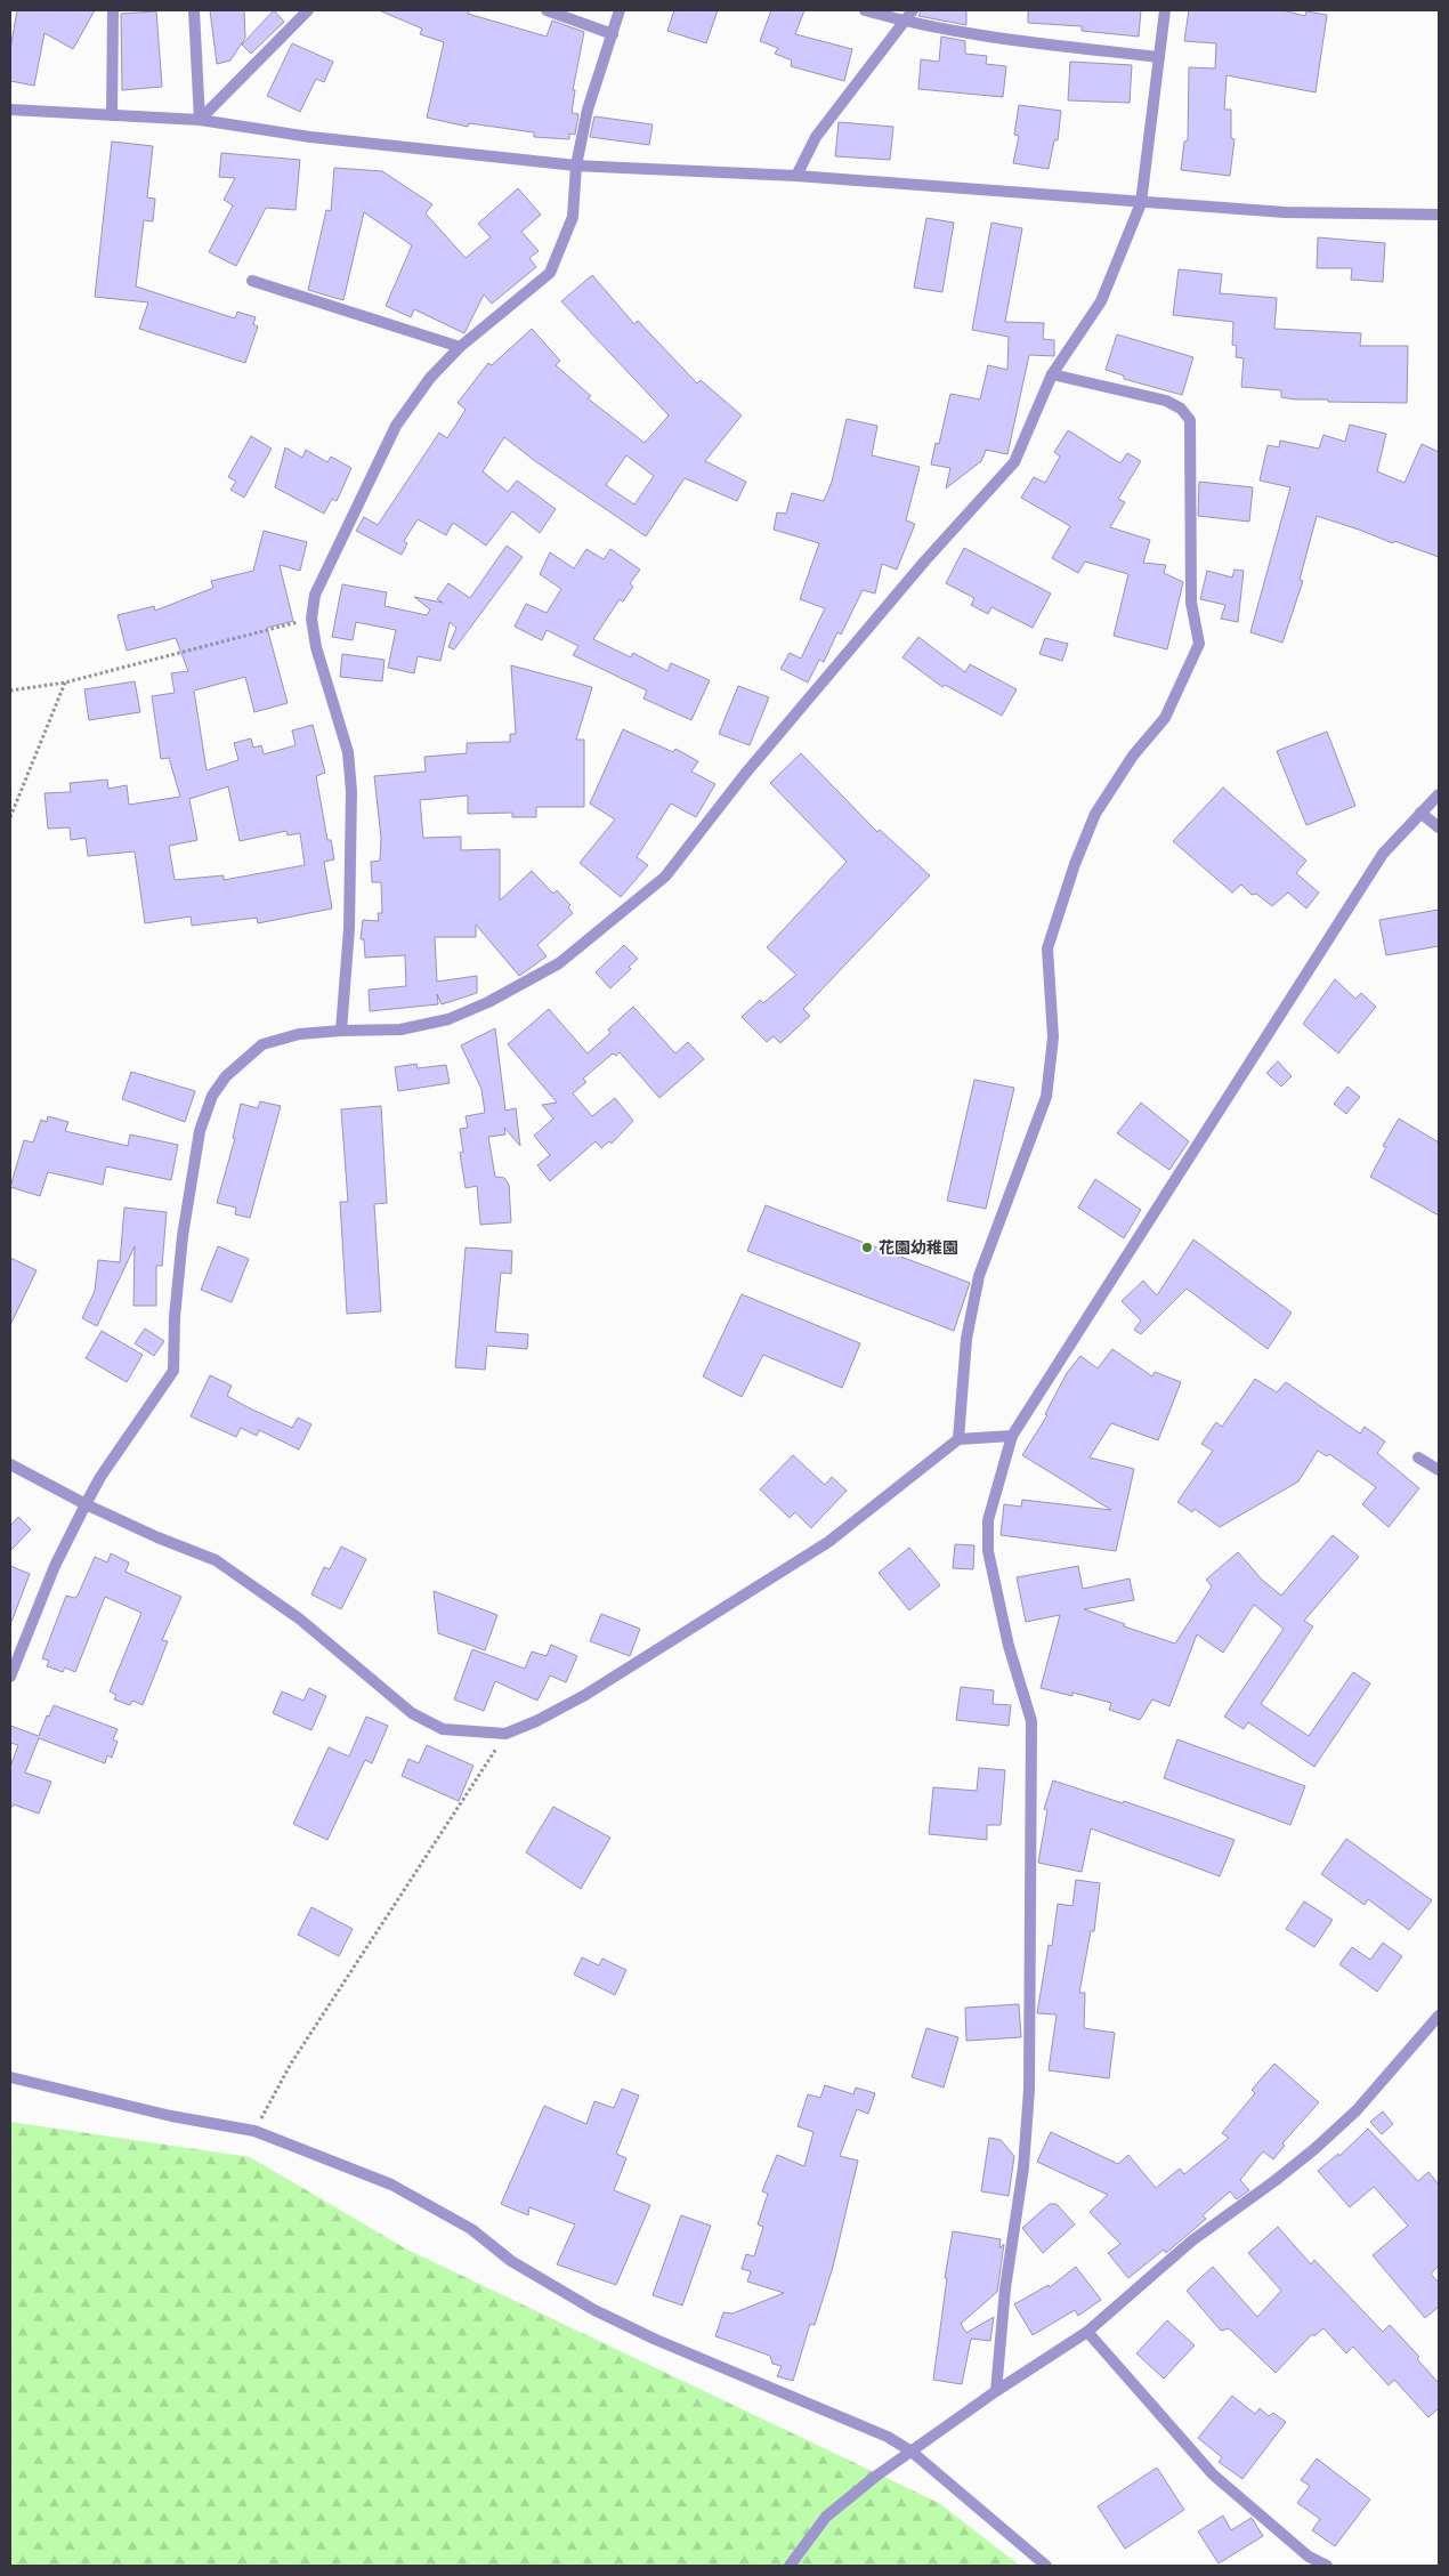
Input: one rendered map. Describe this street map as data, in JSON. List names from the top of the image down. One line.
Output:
{"places":["花園幼稚園"]}
